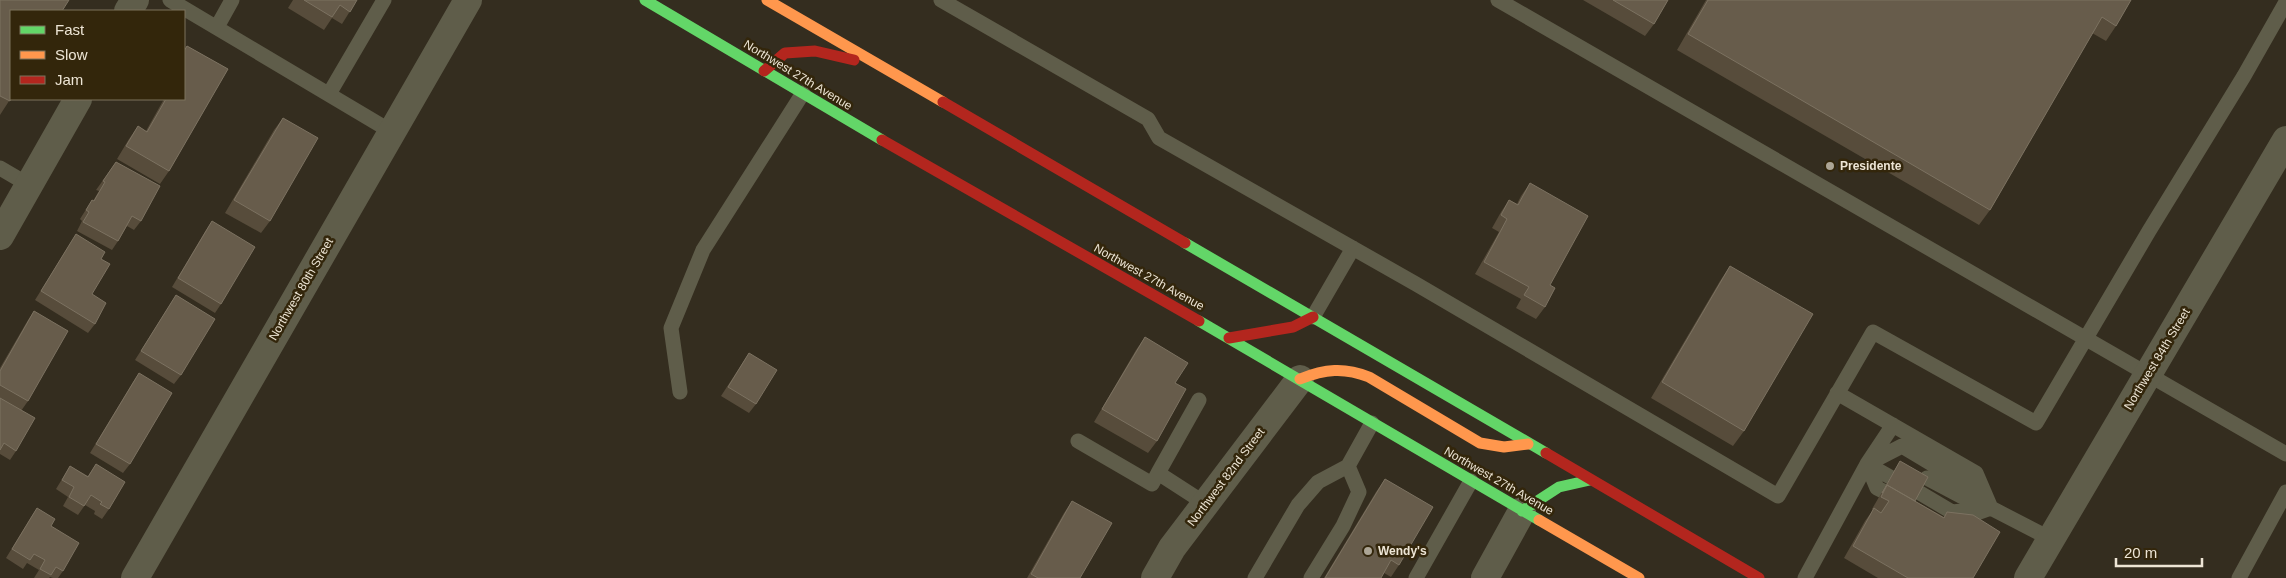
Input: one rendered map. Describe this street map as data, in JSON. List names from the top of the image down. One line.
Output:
{"streets":{"main road":["Northwest 27th Avenue"],"street":["Northwest 80th Street","Northwest 84th Street","Northwest 82nd Street"]},"crossings":[["Northwest 27th Avenue","Northwest 82nd Street"]],"places":["Presidente","Wendy's"],"legend":["Fast","Slow","Jam"],"scale_bar":"20 m"}
